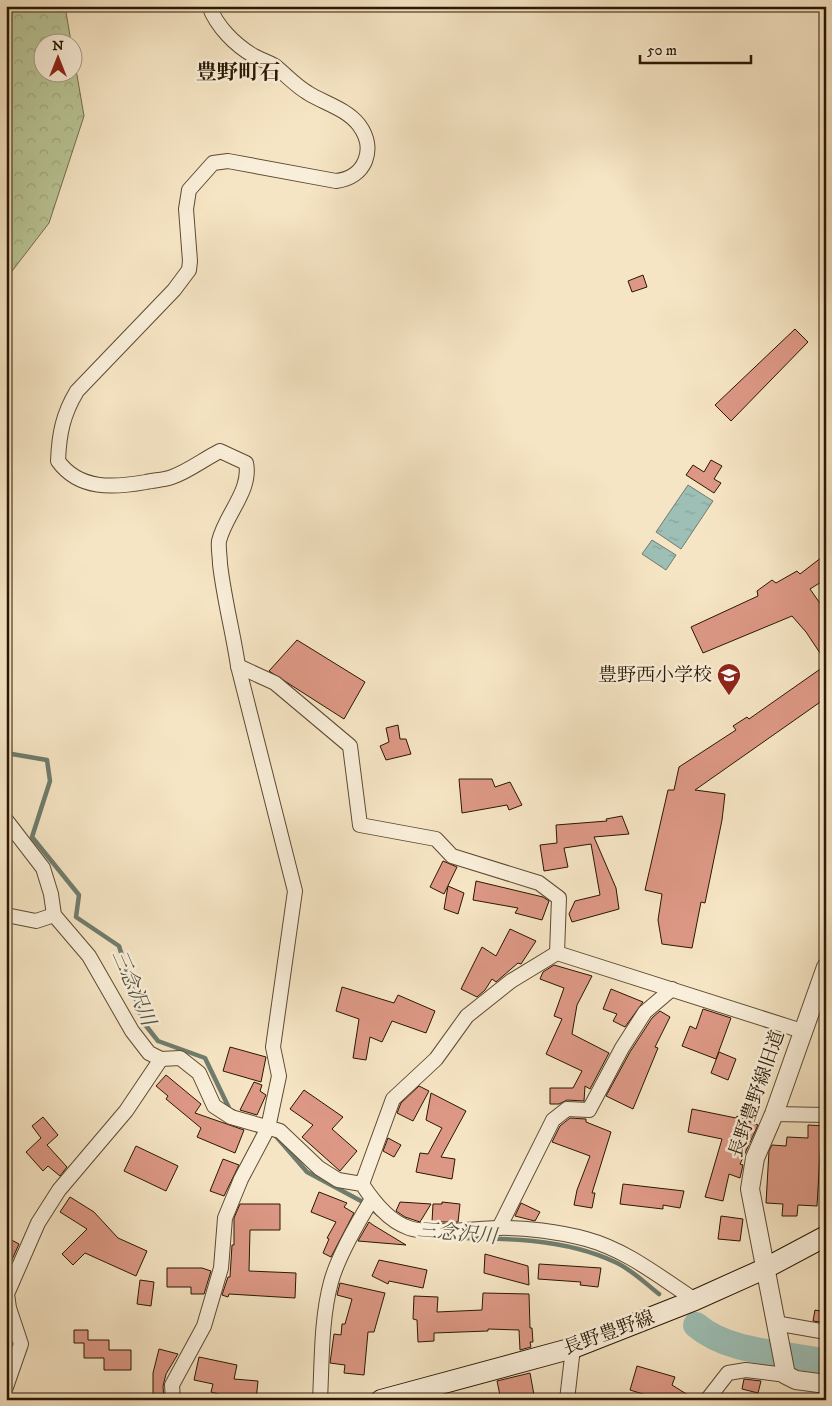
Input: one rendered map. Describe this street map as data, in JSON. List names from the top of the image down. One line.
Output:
{"streets":{"main road":["長野豊野線"],"street":["長野豊野線旧道"]},"crossings":[["長野豊野線旧道","長野豊野線"]],"districts":["豊野町石"],"water":["三念沢川"],"places":{"school or university":["豊野西小学校"]},"scale_bar":"50 m","north":"top"}
